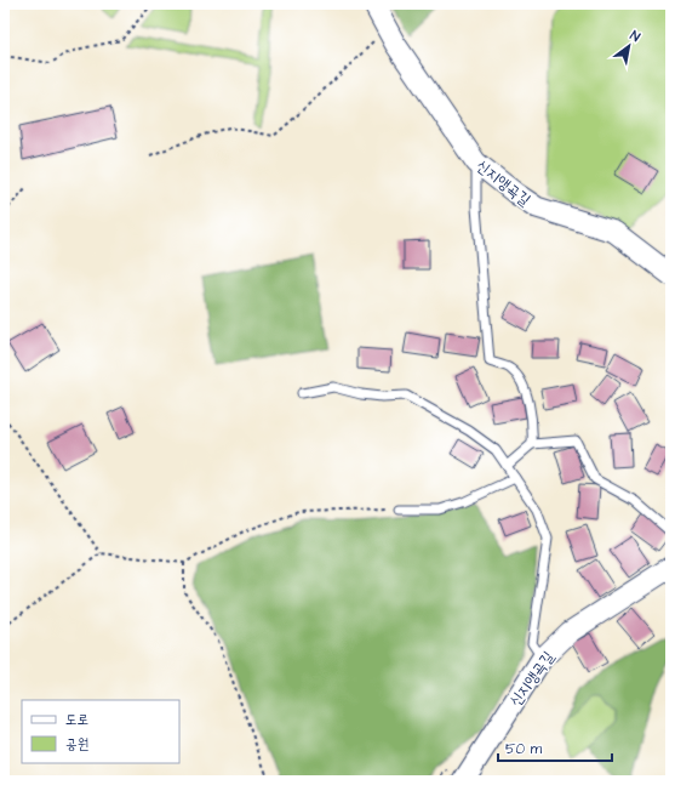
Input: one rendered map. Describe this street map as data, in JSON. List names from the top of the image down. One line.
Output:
{"streets":{"street":["신지앵곡길"]},"legend":["도로","공원"],"scale_bar":"50 m","north":"top right"}
